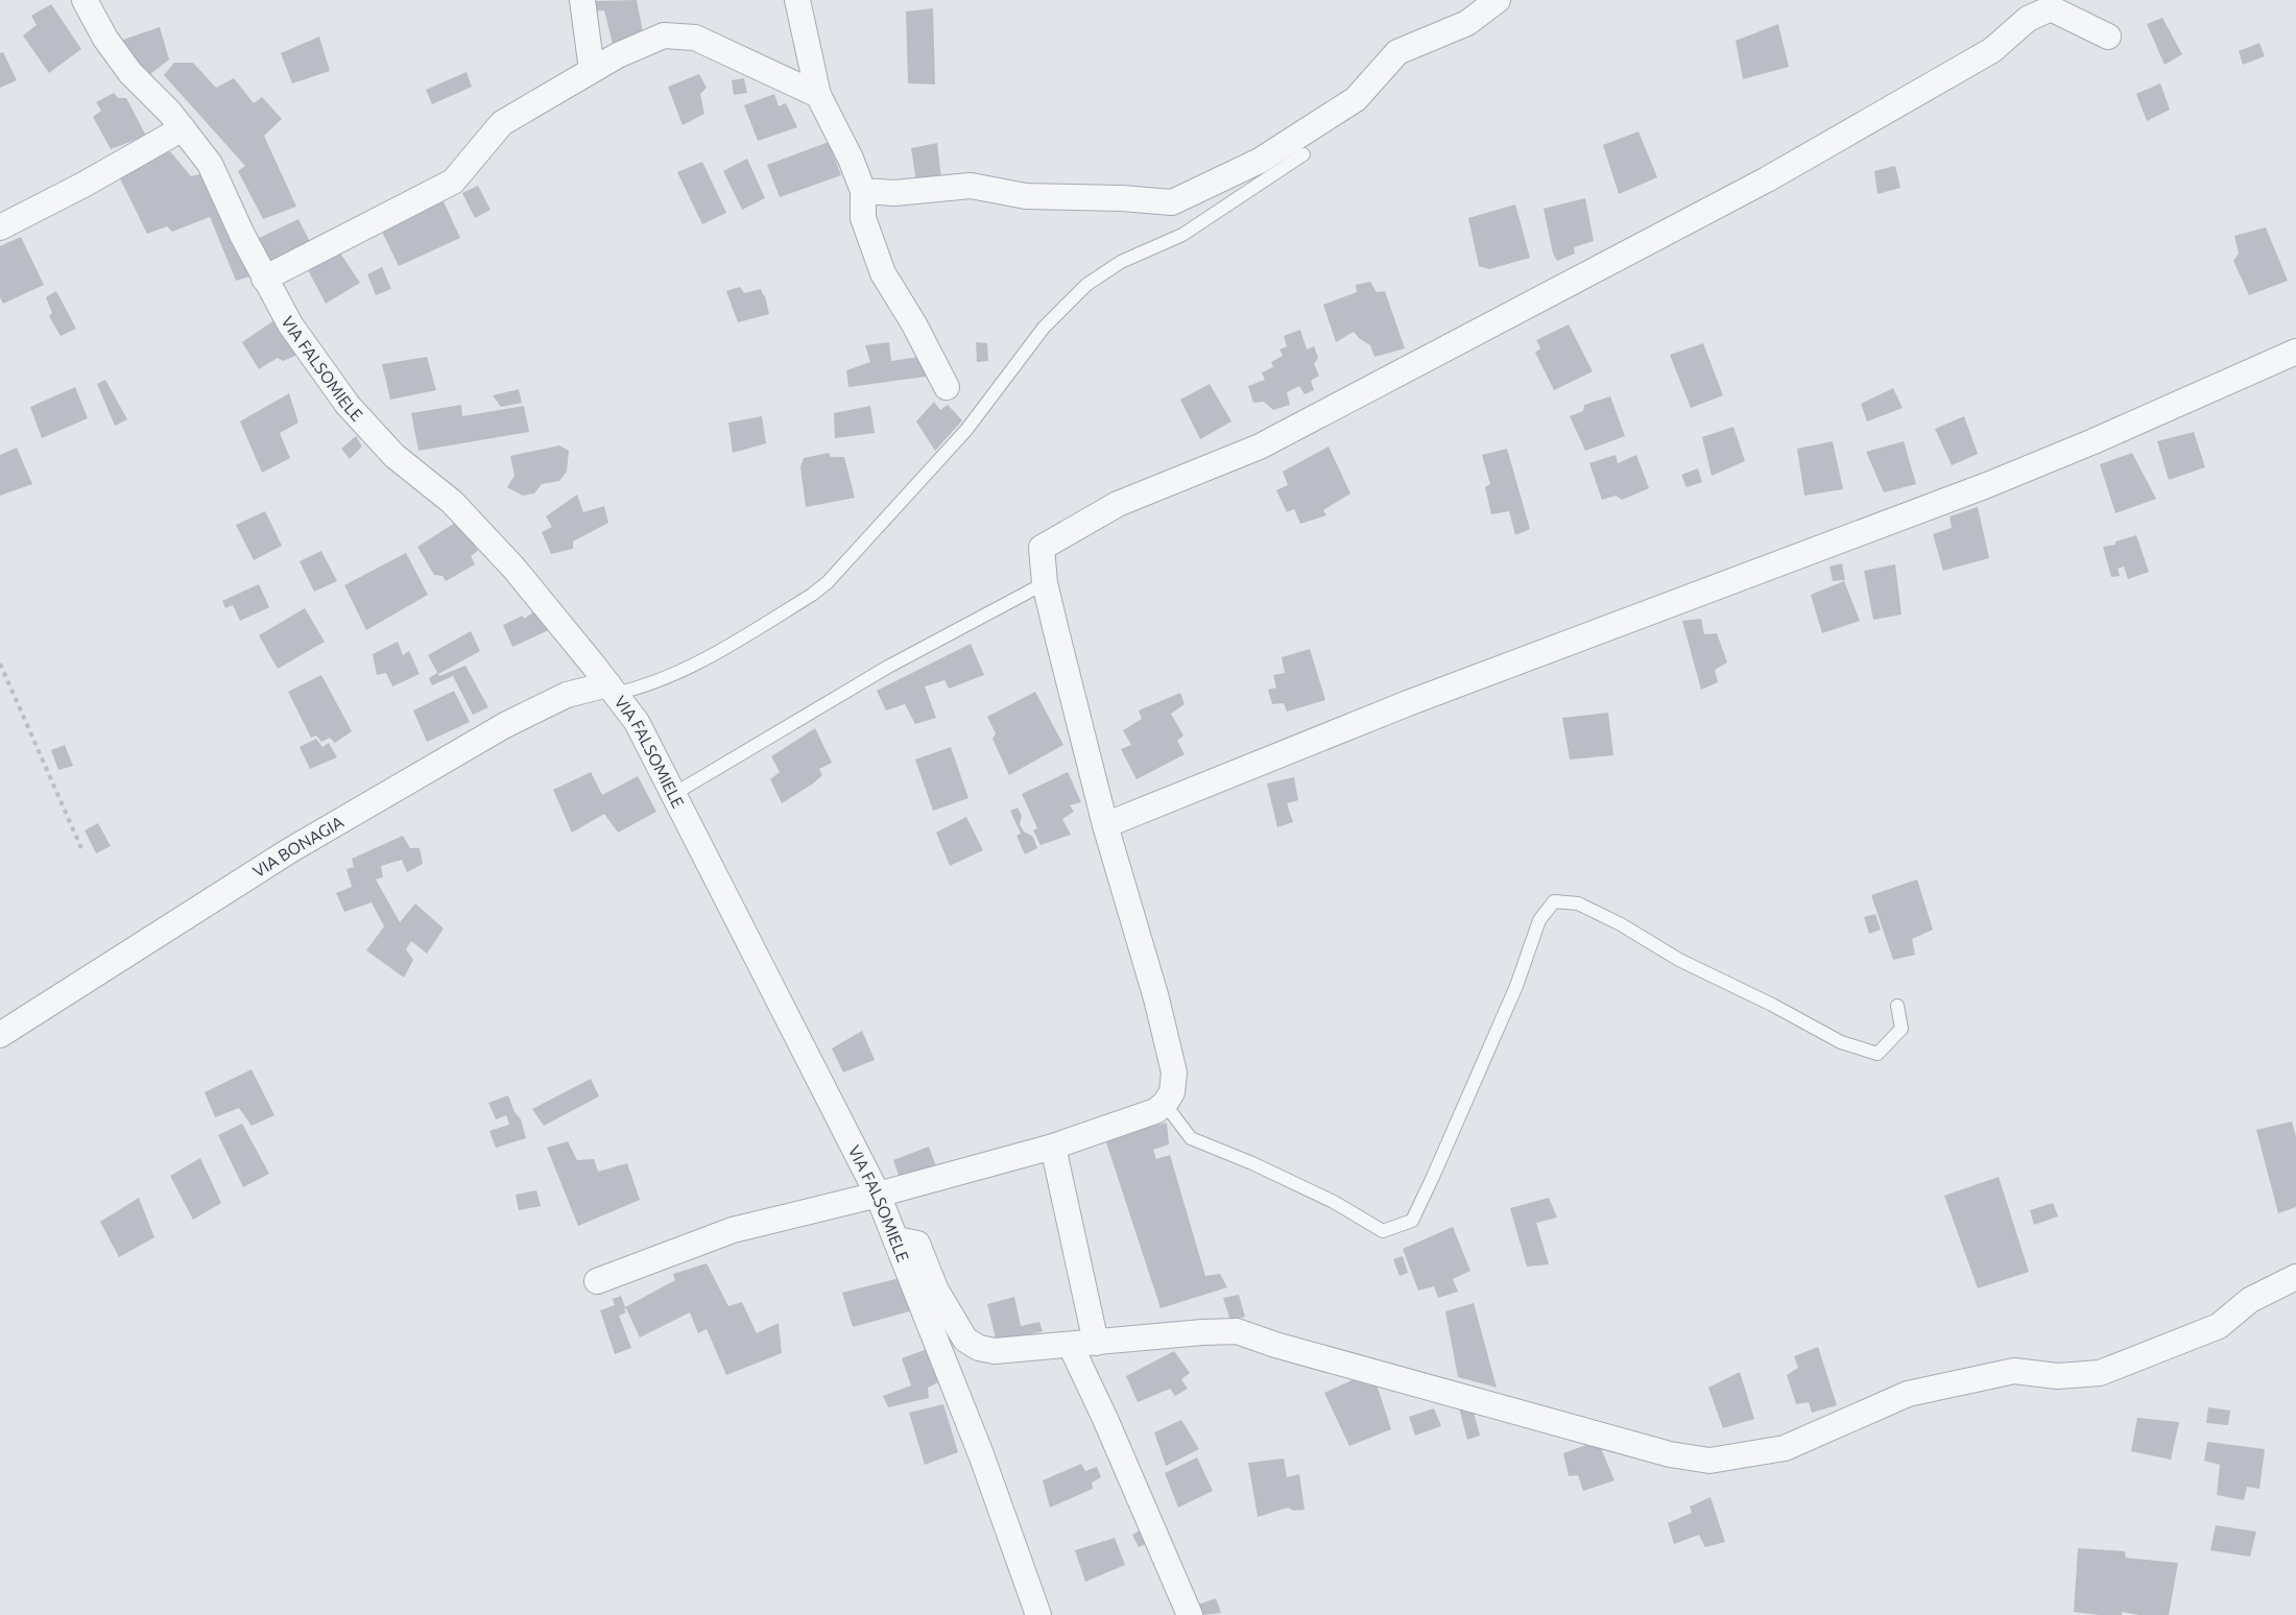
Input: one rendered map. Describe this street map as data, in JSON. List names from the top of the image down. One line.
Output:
{"streets":{"street":["VIA FALSOMIELE","VIA BONAGIA"]},"crossings":[["VIA FALSOMIELE","VIA BONAGIA"]]}
